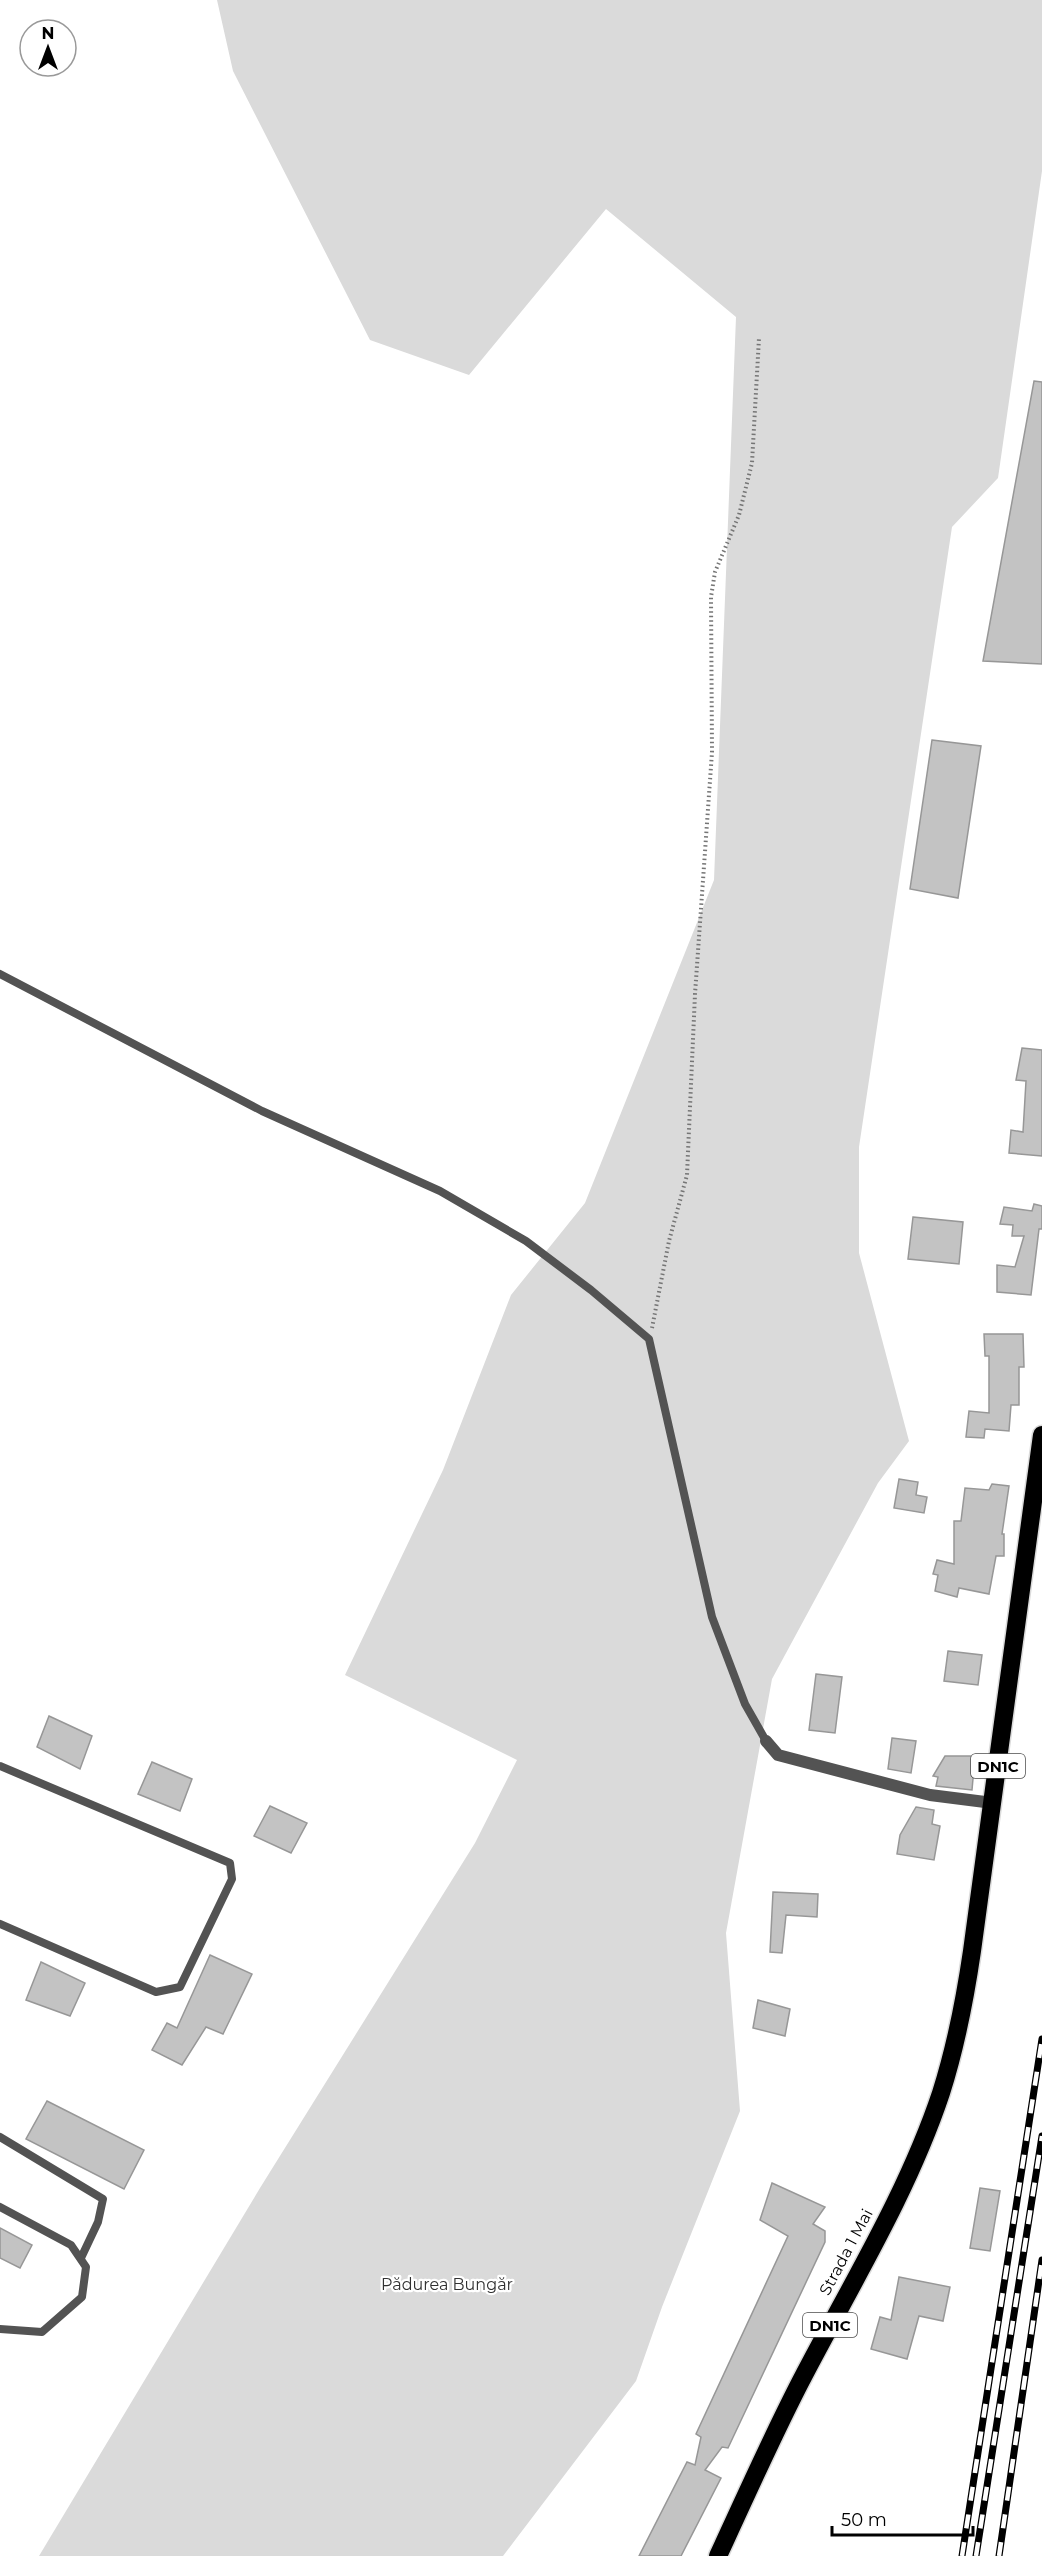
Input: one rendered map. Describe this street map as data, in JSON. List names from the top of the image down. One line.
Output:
{"streets":{"highway":["DN1C","Strada 1 Mai"]},"crossings":[["DN1C","Strada 1 Mai"]],"parks":["Pădurea Bungăr"],"scale_bar":"50 m","north":"top"}
